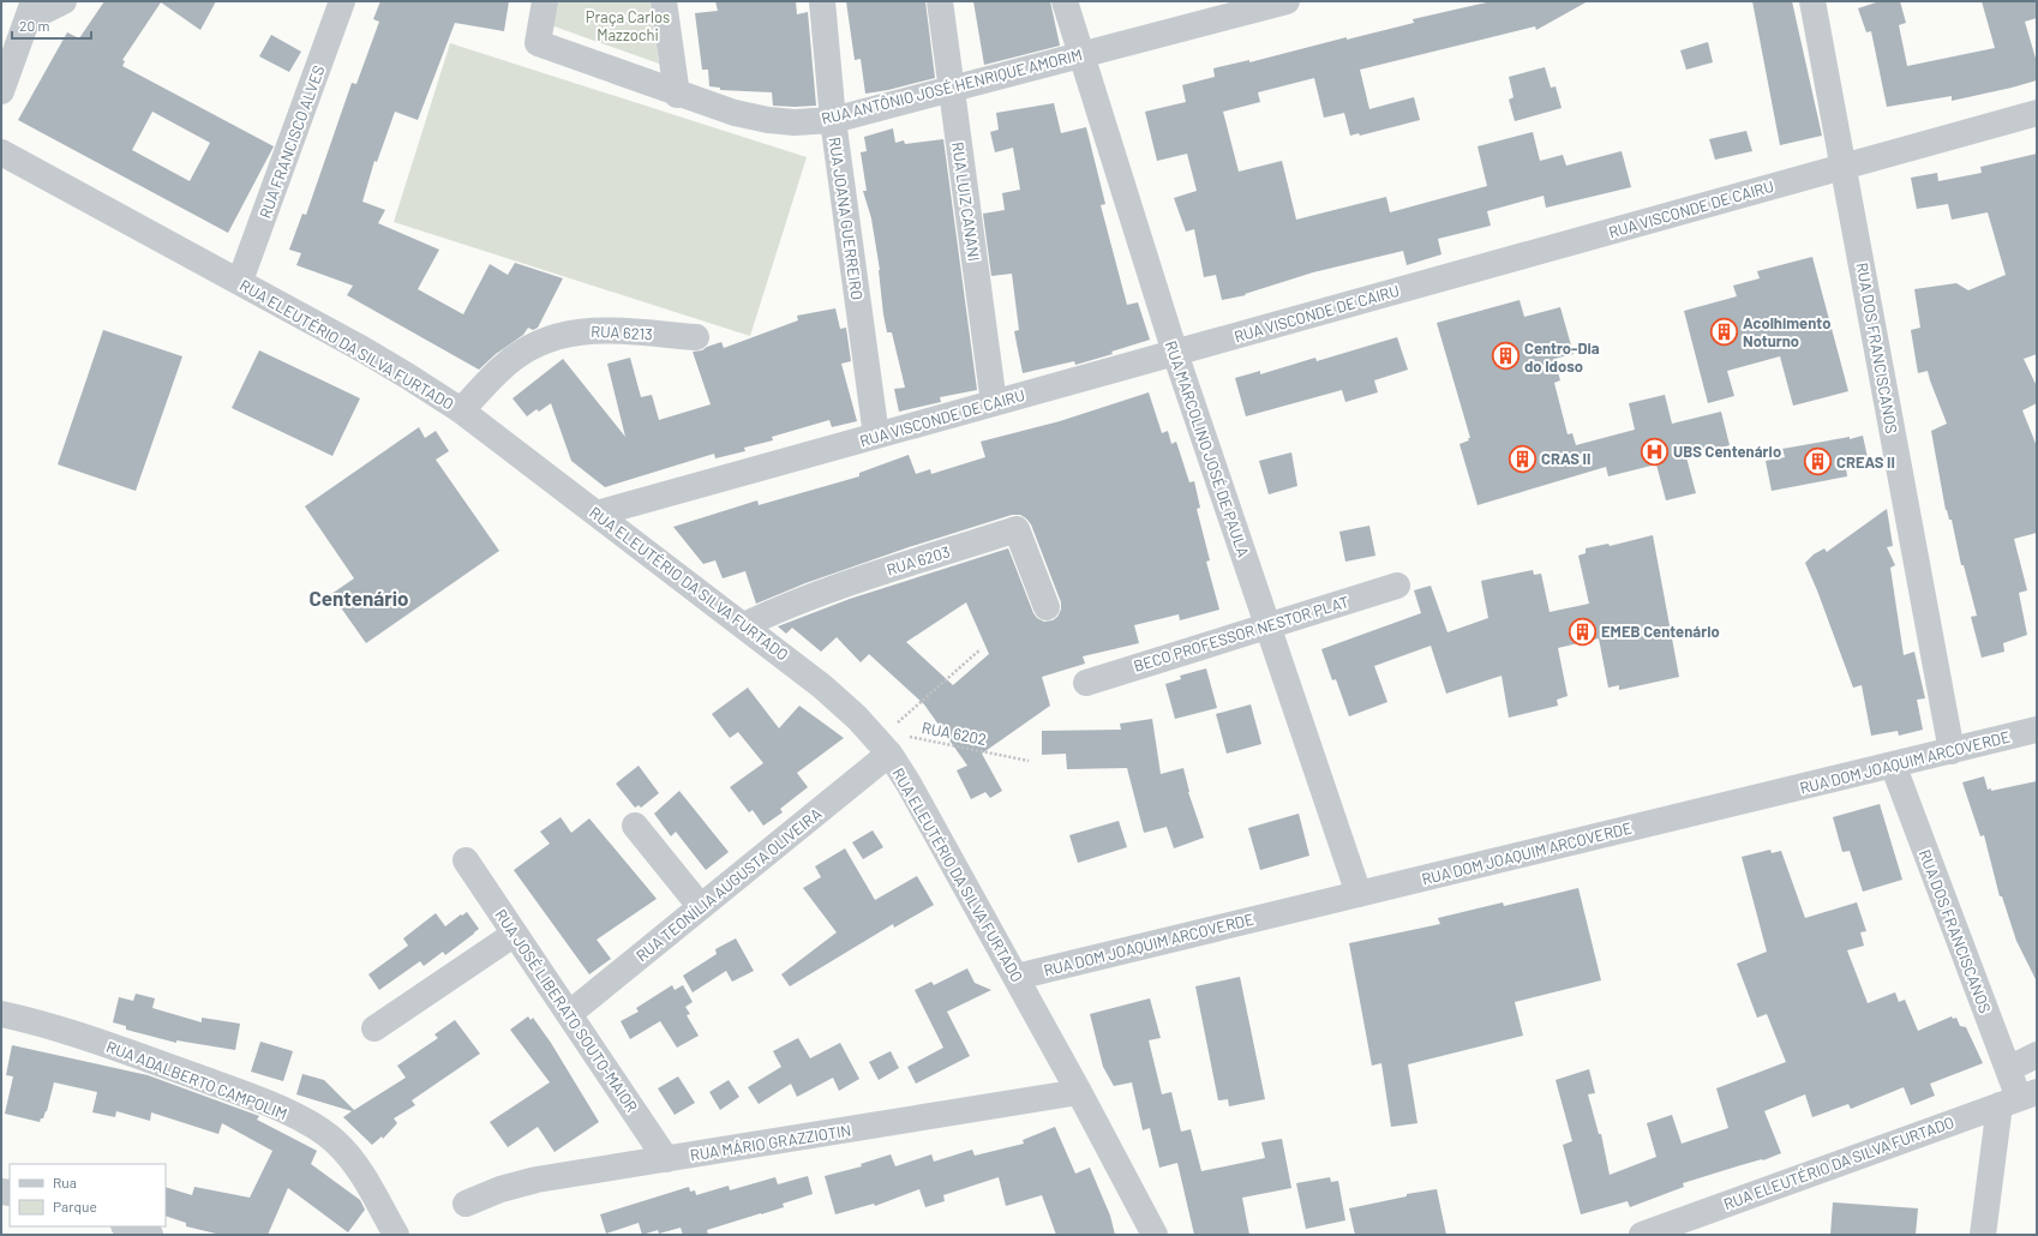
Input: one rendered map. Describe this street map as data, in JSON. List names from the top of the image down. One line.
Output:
{"streets":{"street":["RUA ANTÔNIO JOSÉ HENRIQUE AMORIM","RUA FRANCISCO ALVES","RUA LUIZ CANANI","RUA VISCONDE DE CAIRU","RUA JOANA GUERREIRO","RUA 6213","RUA ELEUTÉRIO DA SILVA FURTADO","RUA DOS FRANCISCANOS","RUA MARCOLINO JOSÉ DE PAULA","RUA 6203","BECO PROFESSOR NESTOR PLAT","RUA DOM JOAQUIM ARCOVERDE","RUA TEONÍLIA AUGUSTA OLIVEIRA","RUA JOSÉ LIBERATO SOUTO-MAIOR","RUA ADALBERTO CAMPOLIM","RUA MÁRIO GRAZZIOTIN"],"path":["RUA 6202"]},"crossings":[["RUA ANTÔNIO JOSÉ HENRIQUE AMORIM","RUA LUIZ CANANI"],["RUA ANTÔNIO JOSÉ HENRIQUE AMORIM","RUA JOANA GUERREIRO"],["RUA ANTÔNIO JOSÉ HENRIQUE AMORIM","RUA MARCOLINO JOSÉ DE PAULA"],["RUA FRANCISCO ALVES","RUA ELEUTÉRIO DA SILVA FURTADO"],["RUA LUIZ CANANI","RUA VISCONDE DE CAIRU"],["RUA VISCONDE DE CAIRU","RUA JOANA GUERREIRO"],["RUA VISCONDE DE CAIRU","RUA ELEUTÉRIO DA SILVA FURTADO"],["RUA VISCONDE DE CAIRU","RUA DOS FRANCISCANOS"],["RUA VISCONDE DE CAIRU","RUA MARCOLINO JOSÉ DE PAULA"],["RUA 6213","RUA ELEUTÉRIO DA SILVA FURTADO"],["RUA ELEUTÉRIO DA SILVA FURTADO","RUA DOS FRANCISCANOS"],["RUA ELEUTÉRIO DA SILVA FURTADO","RUA 6203"],["RUA ELEUTÉRIO DA SILVA FURTADO","RUA 6202"],["RUA ELEUTÉRIO DA SILVA FURTADO","RUA DOM JOAQUIM ARCOVERDE"],["RUA ELEUTÉRIO DA SILVA FURTADO","RUA TEONÍLIA AUGUSTA OLIVEIRA"],["RUA ELEUTÉRIO DA SILVA FURTADO","RUA MÁRIO GRAZZIOTIN"],["RUA DOS FRANCISCANOS","RUA DOM JOAQUIM ARCOVERDE"],["RUA MARCOLINO JOSÉ DE PAULA","BECO PROFESSOR NESTOR PLAT"],["RUA MARCOLINO JOSÉ DE PAULA","RUA DOM JOAQUIM ARCOVERDE"],["RUA 6202","RUA TEONÍLIA AUGUSTA OLIVEIRA"],["RUA TEONÍLIA AUGUSTA OLIVEIRA","RUA JOSÉ LIBERATO SOUTO-MAIOR"],["RUA JOSÉ LIBERATO SOUTO-MAIOR","RUA MÁRIO GRAZZIOTIN"]],"districts":["Centenário"],"parks":["Praça Carlos Mazzochi"],"places":{"building":["Acolhimento Noturno","Centro-Dia do Idoso","CRAS II","CREAS II","EMEB Centenário"],"hospital":["UBS Centenário"]},"legend":["Rua","Parque"],"scale_bar":"20 m"}
